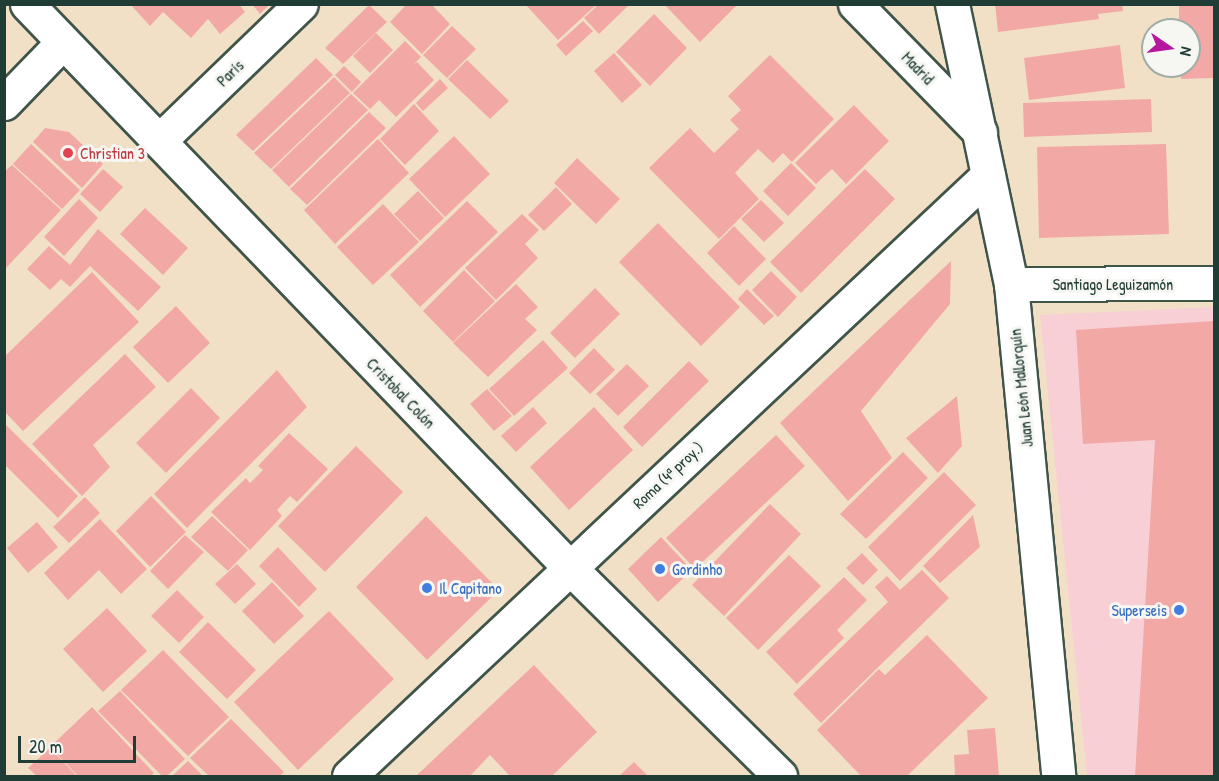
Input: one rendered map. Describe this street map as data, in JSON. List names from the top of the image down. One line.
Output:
{"streets":{"street":["Madrid","París","Santiago Leguizamón","Juan León Mallorquín","Cristobal Colón","Roma (4ª proy.)"]},"crossings":[["Madrid","Juan León Mallorquín"],["París","Cristobal Colón"],["Santiago Leguizamón","Juan León Mallorquín"],["Juan León Mallorquín","Roma (4ª proy.)"],["Cristobal Colón","Roma (4ª proy.)"]],"places":["Christian 3","Gordinho","Il Capitano","Superseis"],"scale_bar":"20 m","north":"right"}
